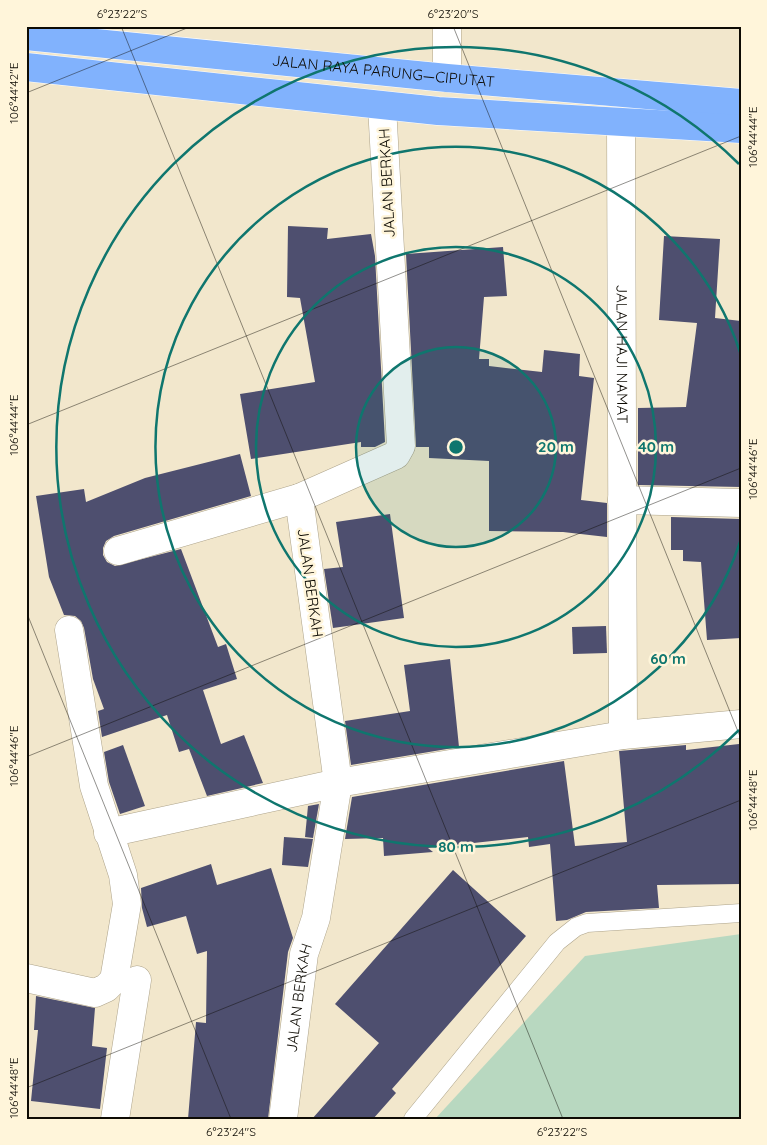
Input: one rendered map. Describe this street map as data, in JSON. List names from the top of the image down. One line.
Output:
{"streets":{"highway":["JALAN RAYA PARUNG—CIPUTAT"],"street":["JALAN BERKAH","JALAN HAJI NAMAT"]},"coordinates":["6°23'22\"S","6°23'20\"S","106°44'42\"E","106°44'44\"E","106°44'46\"E","106°44'48\"E","6°23'24\"S"],"rings":["20 m","40 m","60 m","80 m"]}
